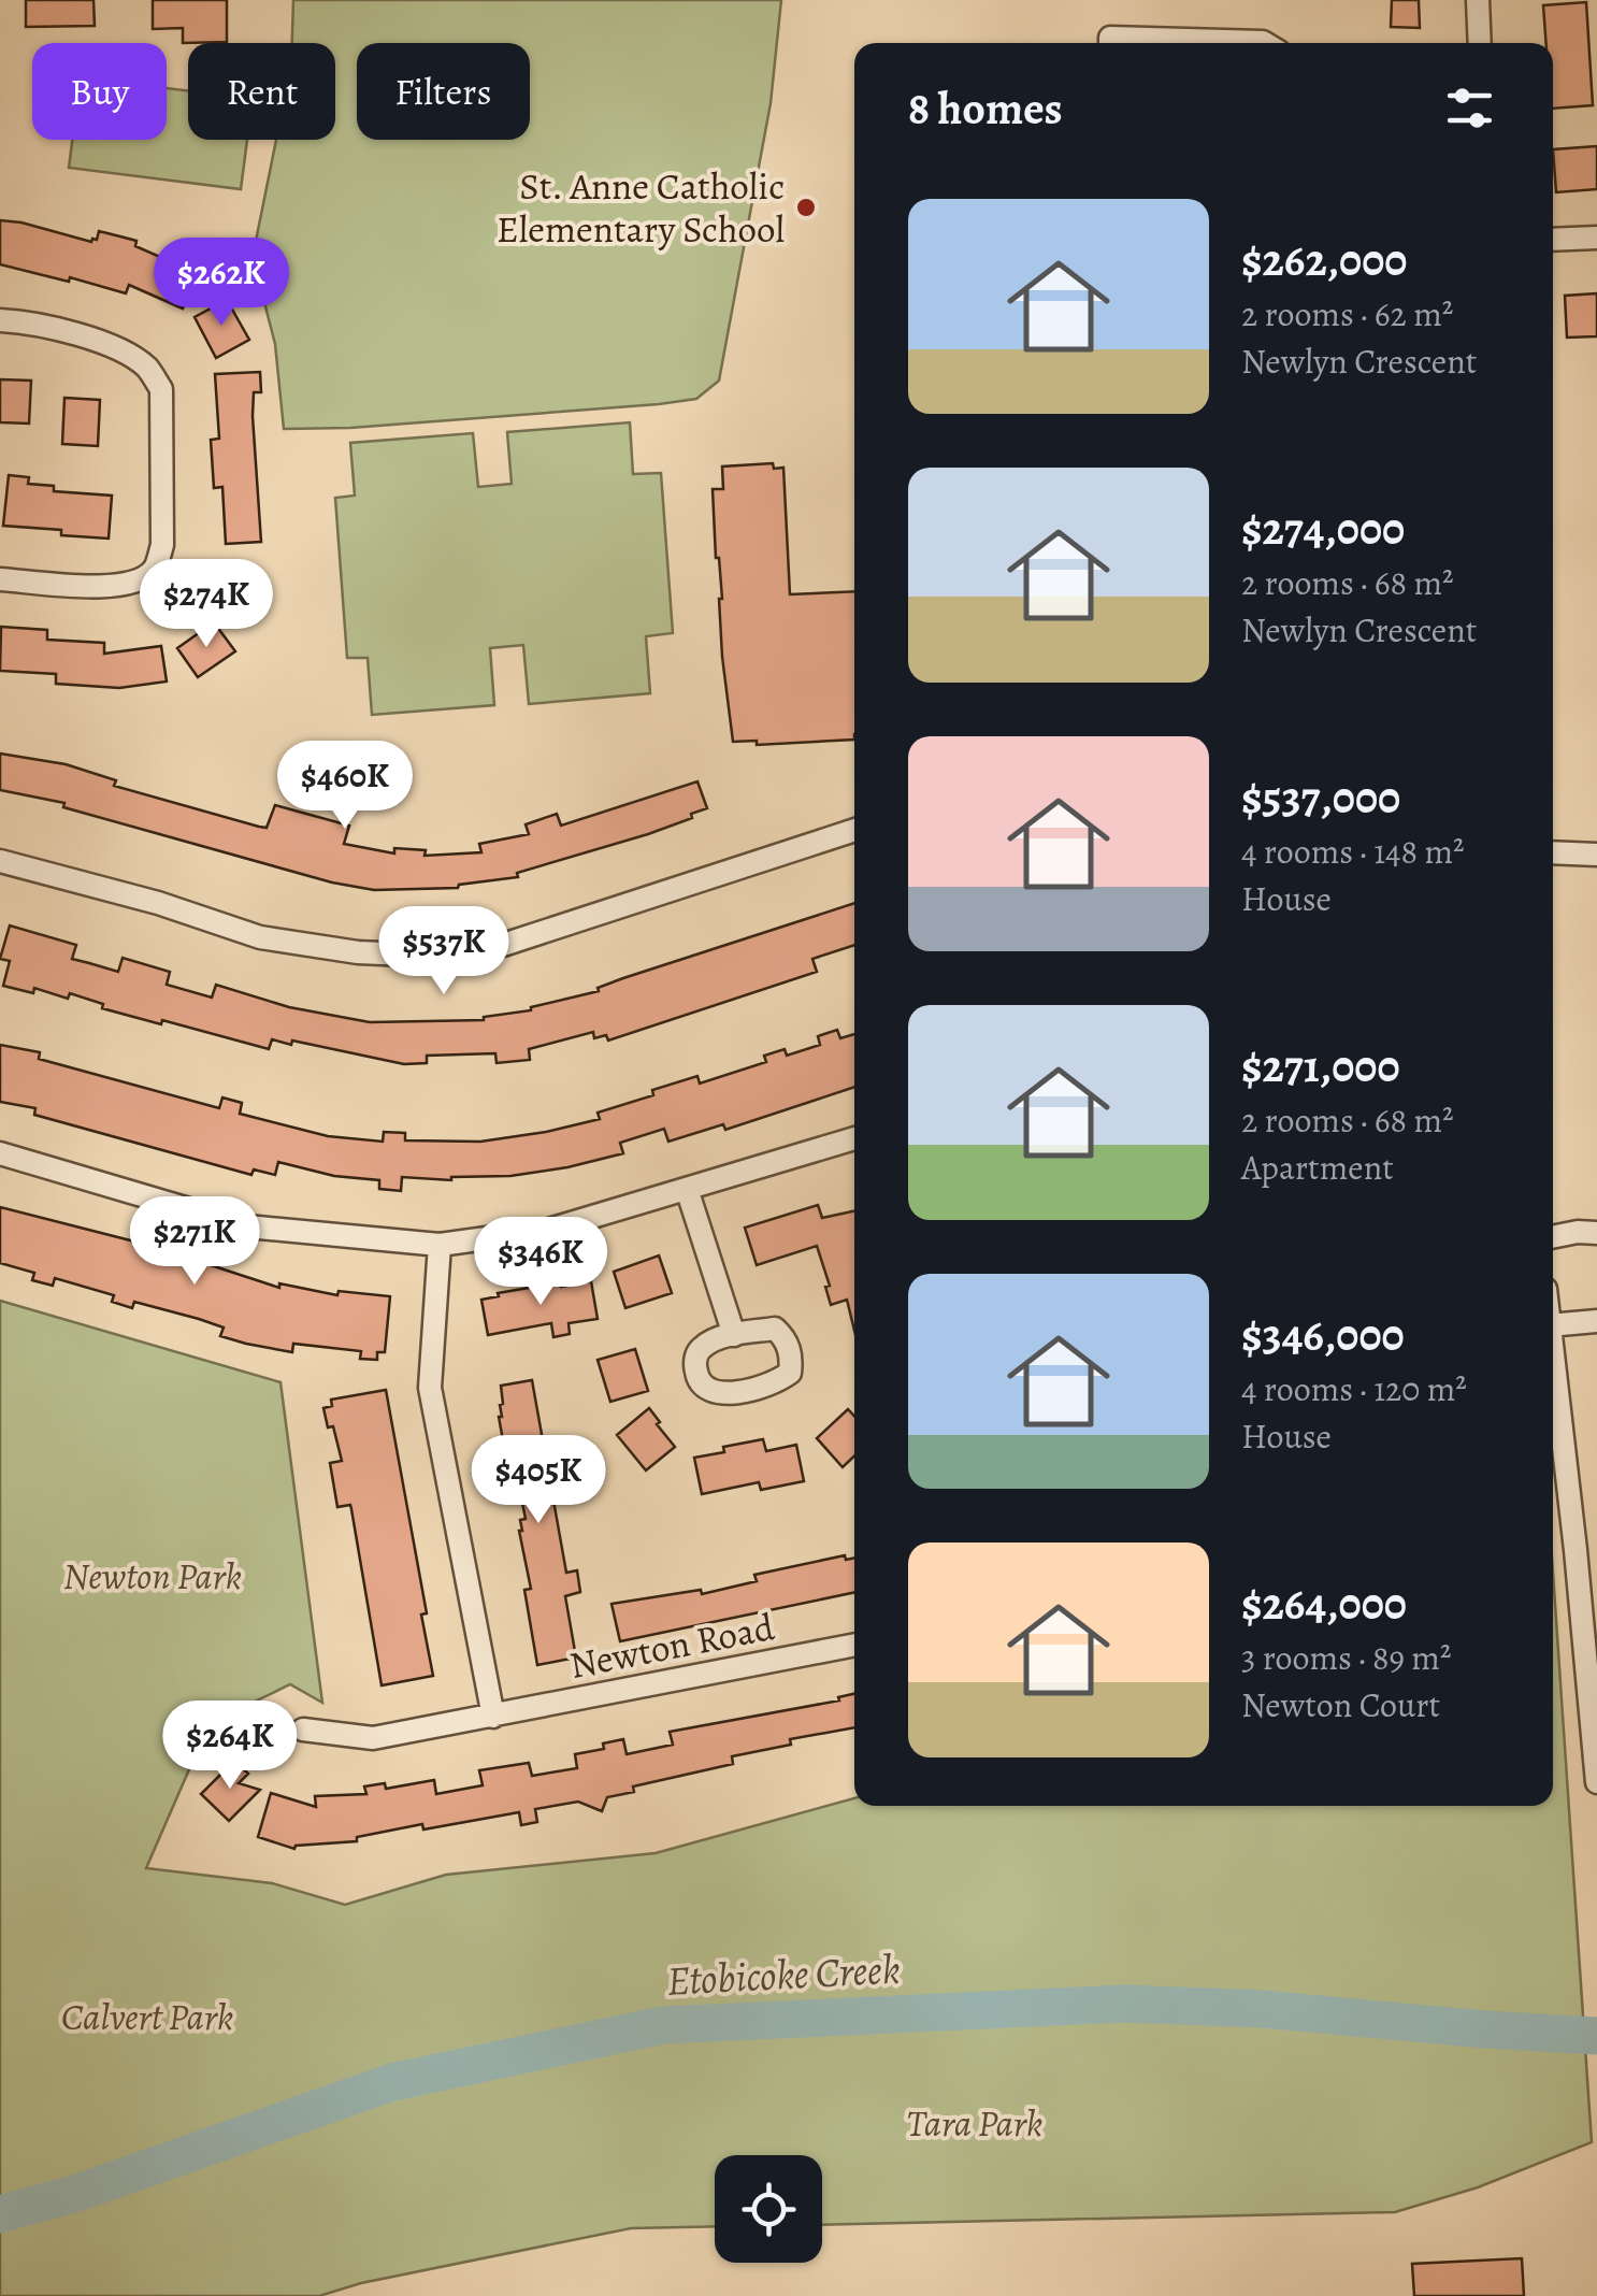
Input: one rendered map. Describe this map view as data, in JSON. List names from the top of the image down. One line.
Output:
{"streets":{"street":["Newton Road"]},"water":["Etobicoke Creek"],"parks":["Newton Park","Calvert Park","Tara Park"],"places":["St. Anne Catholic Elementary School"],"page":{"chip":["Buy","Rent","Filters"],"heading":"8 homes","list":[{"name":"$262,000","note":"2 rooms · 62 m² · Newlyn Crescent"},{"name":"$274,000","note":"2 rooms · 68 m² · Newlyn Crescent"},{"name":"$537,000","note":"4 rooms · 148 m² · House"},{"name":"$271,000","note":"2 rooms · 68 m² · Apartment"},{"name":"$346,000","note":"4 rooms · 120 m² · House"},{"name":"$264,000","note":"3 rooms · 89 m² · Newton Court"}],"price":["$262K","$274K","$460K","$537K","$271K","$346K","$405K","$264K"]}}
